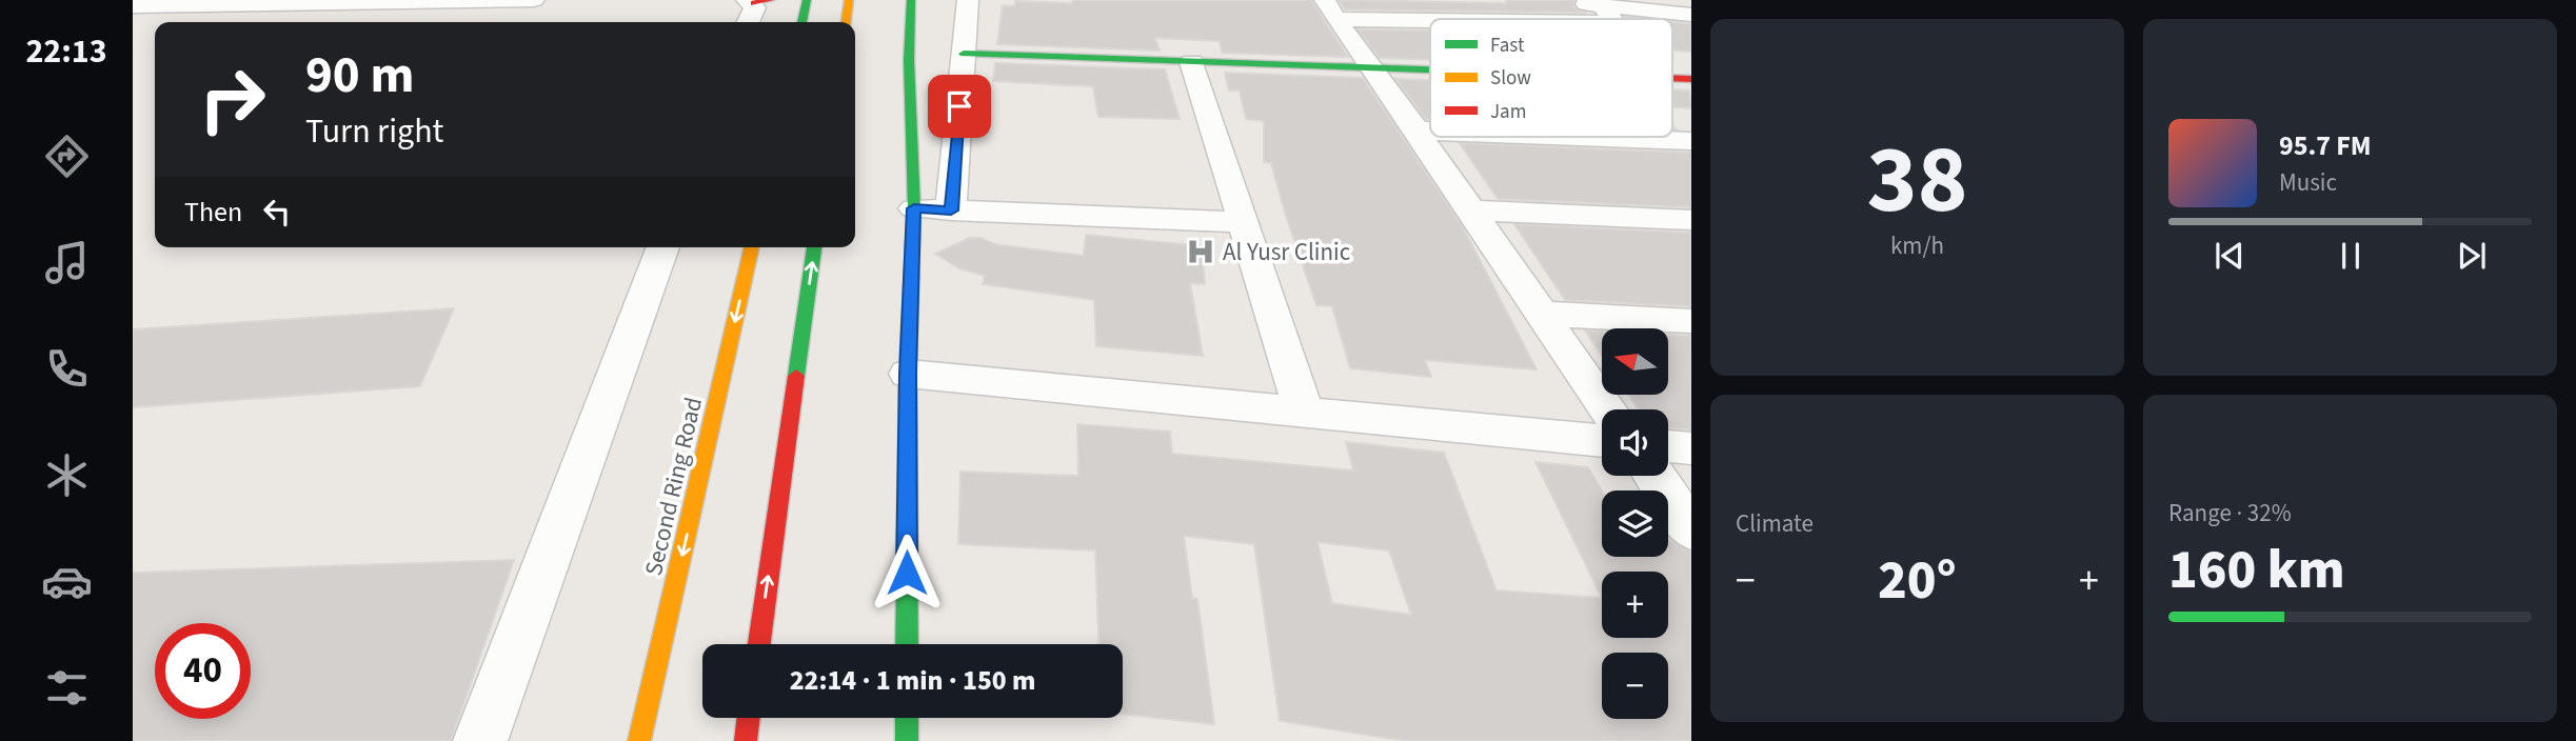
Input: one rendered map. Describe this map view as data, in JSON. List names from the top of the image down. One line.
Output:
{"streets":{"main road":["Second Ring Road"]},"places":{"hospital":["Al Yusr Clinic"]},"legend":["Fast","Slow","Jam"],"north":"left","page":{"tabs":"22:13","tile":[["38","km/h"],"Climate",["Range · 32%","160 km"]],"turn":["90 m","Turn right"],"song":["95.7 FM","Music"],"then":"Then","map_buttons":["+","−"],"heat":["−","20°","+"],"limit":"40","trip":"22:14 · 1 min · 150 m"}}
